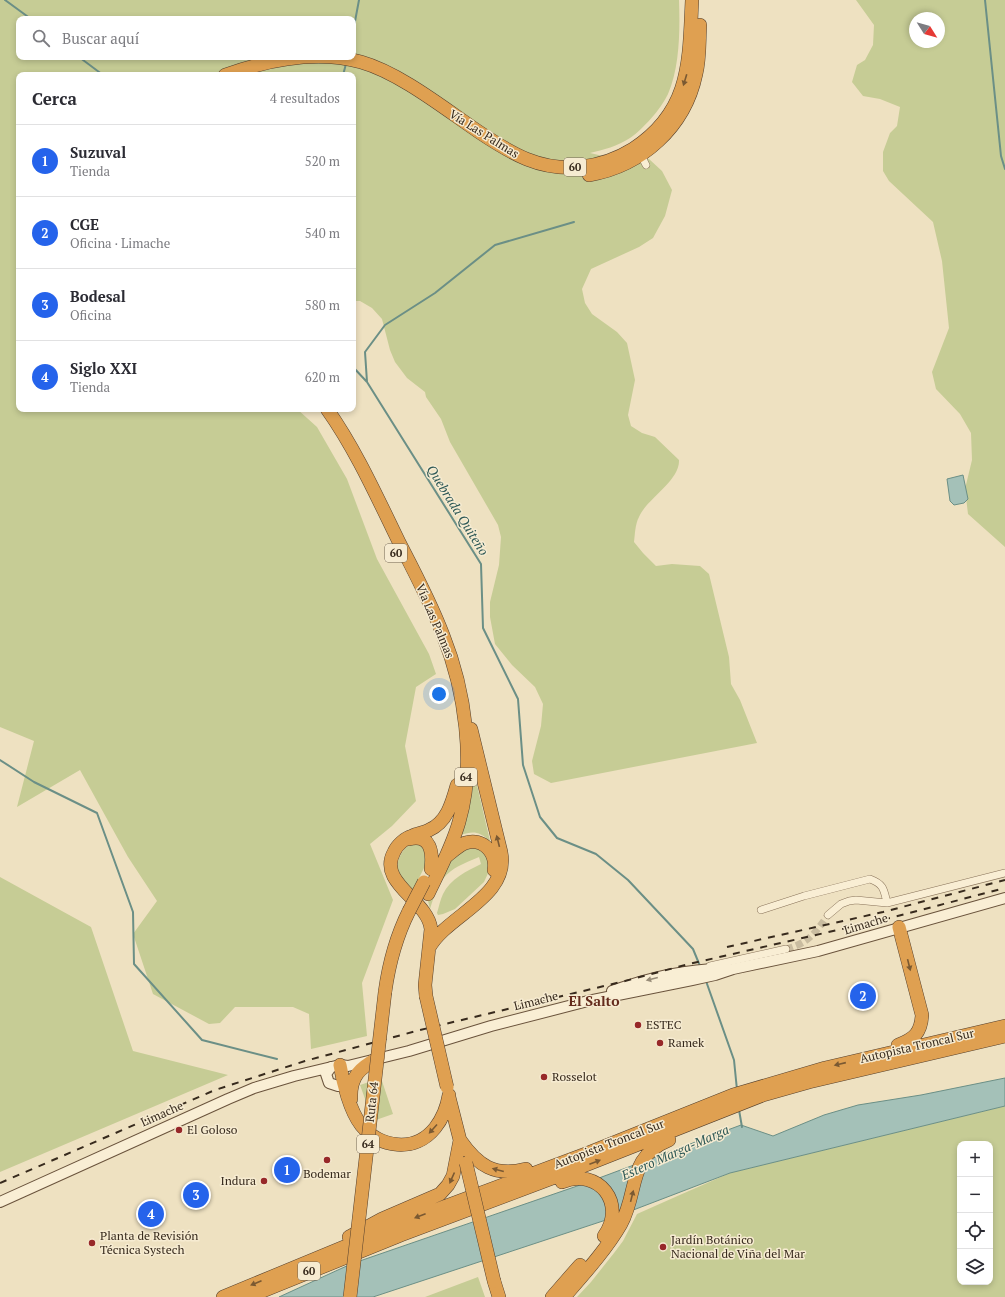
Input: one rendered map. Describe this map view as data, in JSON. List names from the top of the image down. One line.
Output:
{"streets":{"highway":["Vía Las Palmas","60","64","Autopista Troncal Sur","Ruta 64"],"main road":["Limache"]},"crossings":[["Vía Las Palmas","Ruta 64"]],"districts":["El Salto"],"water":["Quebrada Quiteño","Estero Marga-Marga"],"places":["ESTEC","Ramek","Rosselot","El Goloso","Bodemar","Indura","Planta de Revisión Técnica Systech","Jardín Botánico Nacional de Viña del Mar"],"north":"bottom right","page":{"search":"Buscar aquí","heading":["Cerca","4 resultados"],"list":[{"mark":"1","name":"Suzuval","note":"Tienda","value":"520 m"},{"mark":"2","name":"CGE","note":"Oficina · Limache","value":"540 m"},{"mark":"3","name":"Bodesal","note":"Oficina","value":"580 m"},{"mark":"4","name":"Siglo XXI","note":"Tienda","value":"620 m"}],"pins":["2","1","3","4"],"map_buttons":["+","−"]}}
